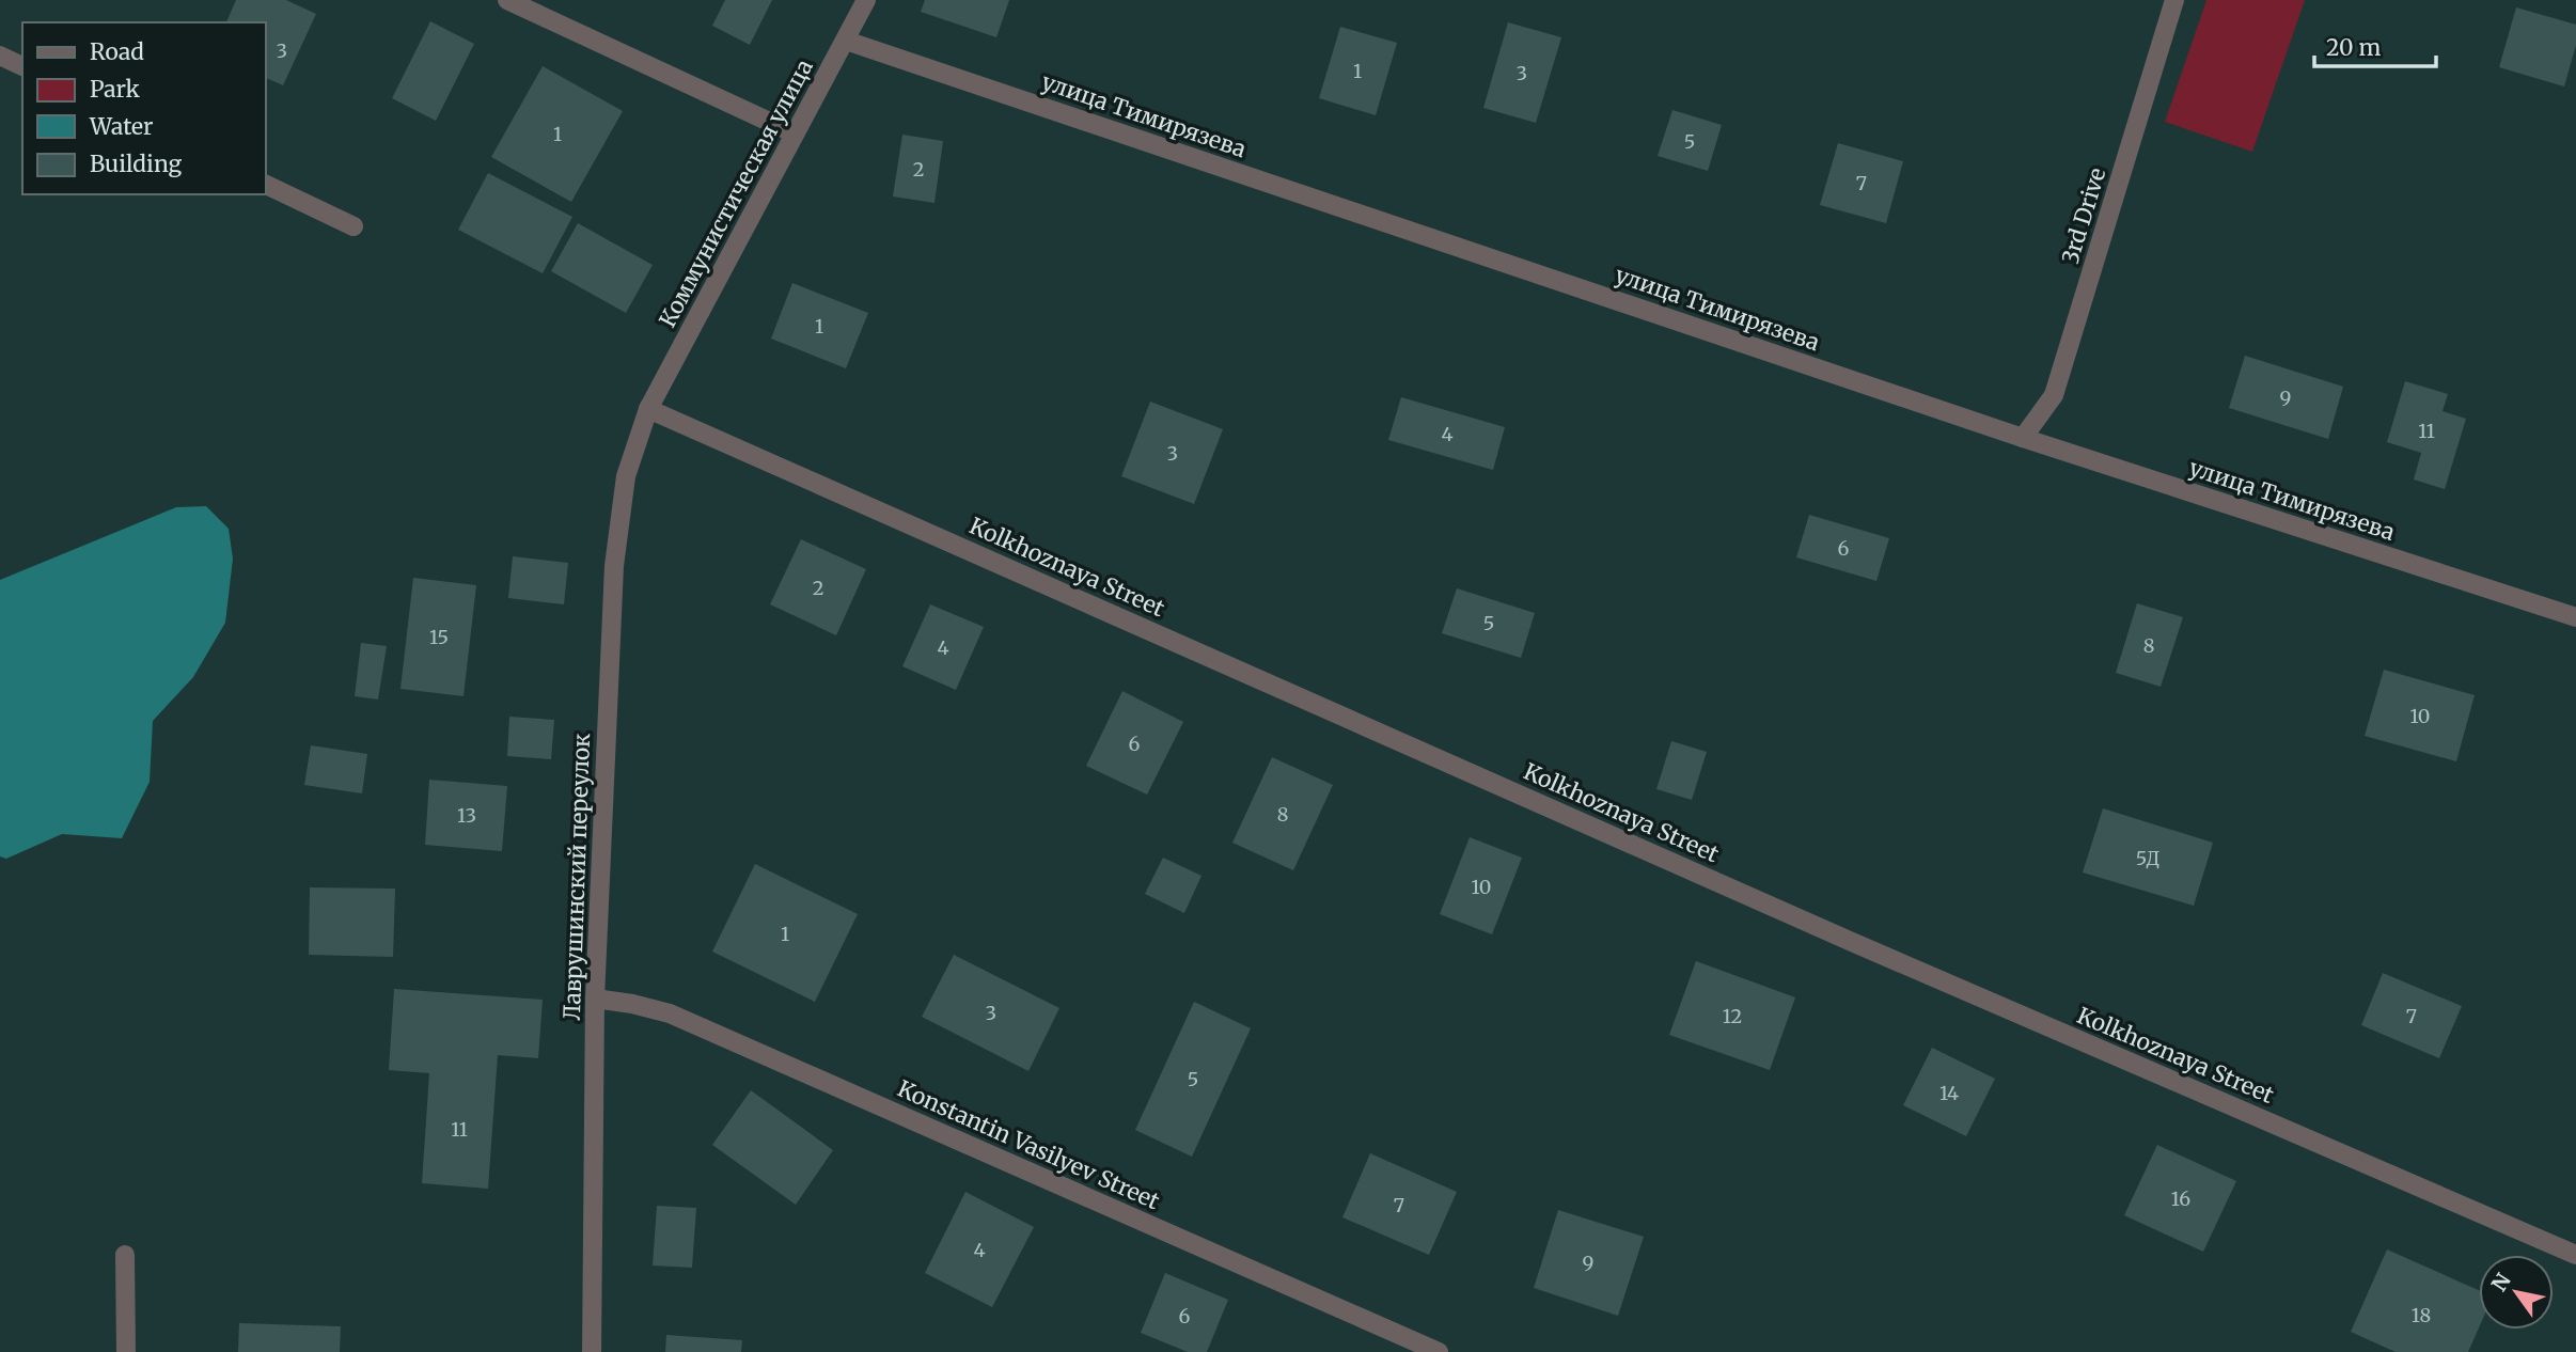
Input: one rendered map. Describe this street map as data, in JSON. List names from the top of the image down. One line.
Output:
{"streets":{"street":["улица Тимирязева","Коммунистическая улица","3rd Drive","Kolkhoznaya Street","Лаврушинский переулок","Konstantin Vasilyev Street"]},"crossings":[["улица Тимирязева","Коммунистическая улица"],["улица Тимирязева","3rd Drive"],["Коммунистическая улица","Kolkhoznaya Street"],["Коммунистическая улица","Лаврушинский переулок"],["Kolkhoznaya Street","Лаврушинский переулок"],["Лаврушинский переулок","Konstantin Vasilyev Street"]],"house_numbers":["3","1","3","1","5","2","7","1","9","11","4","3","6","2","5","15","8","4","10","6","8","13","5Д","10","1","3","12","7","5","14","11","16","7","4","9","18","6"],"legend":["Road","Park","Water","Building"],"scale_bar":"20 m","north":"top left"}
